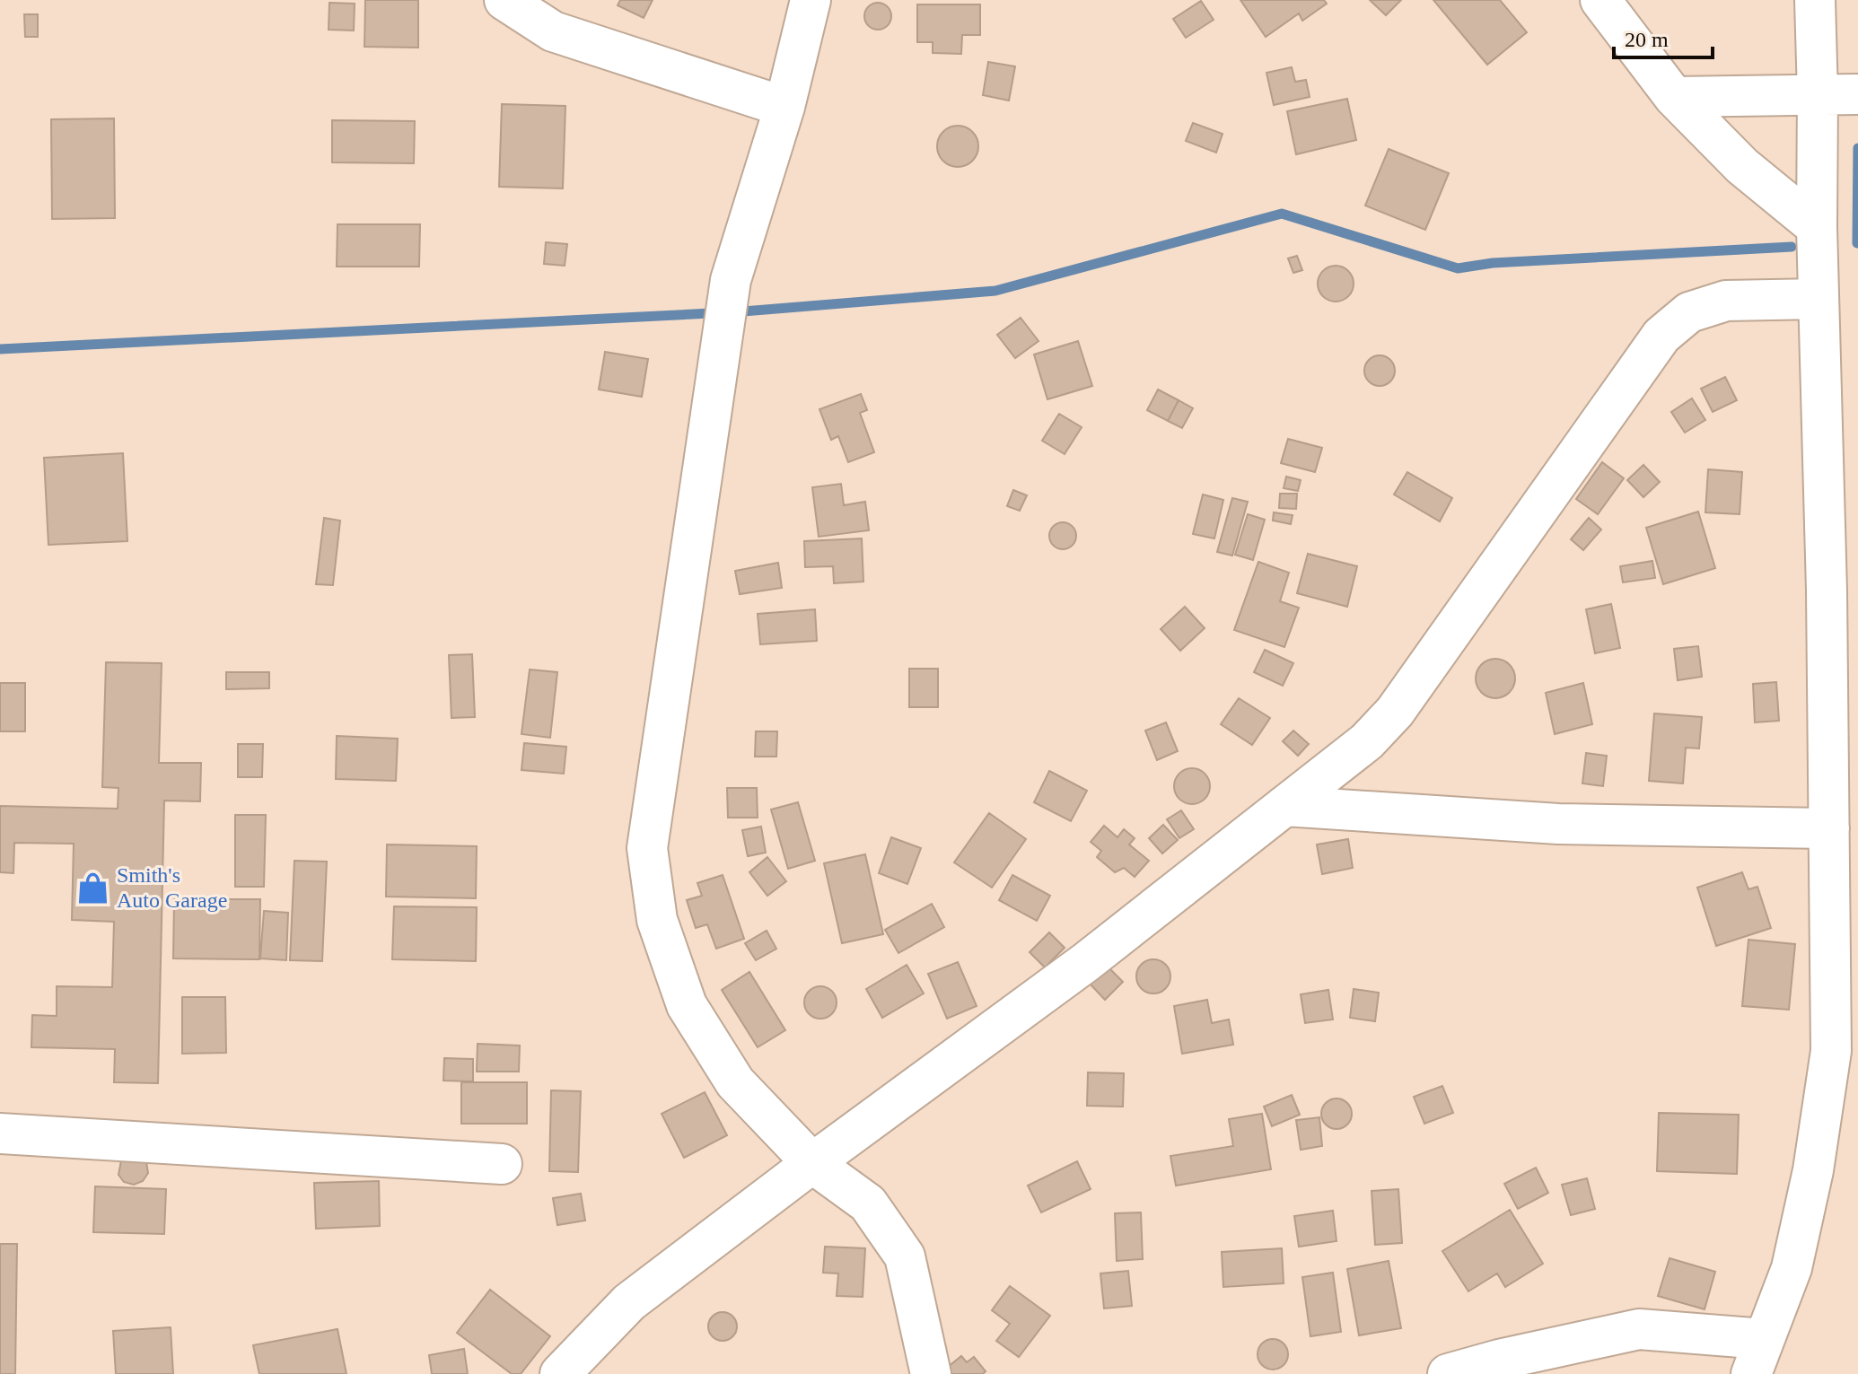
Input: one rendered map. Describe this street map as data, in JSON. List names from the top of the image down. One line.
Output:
{"places":{"shop":["Smith's Auto Garage"]},"scale_bar":"20 m"}
